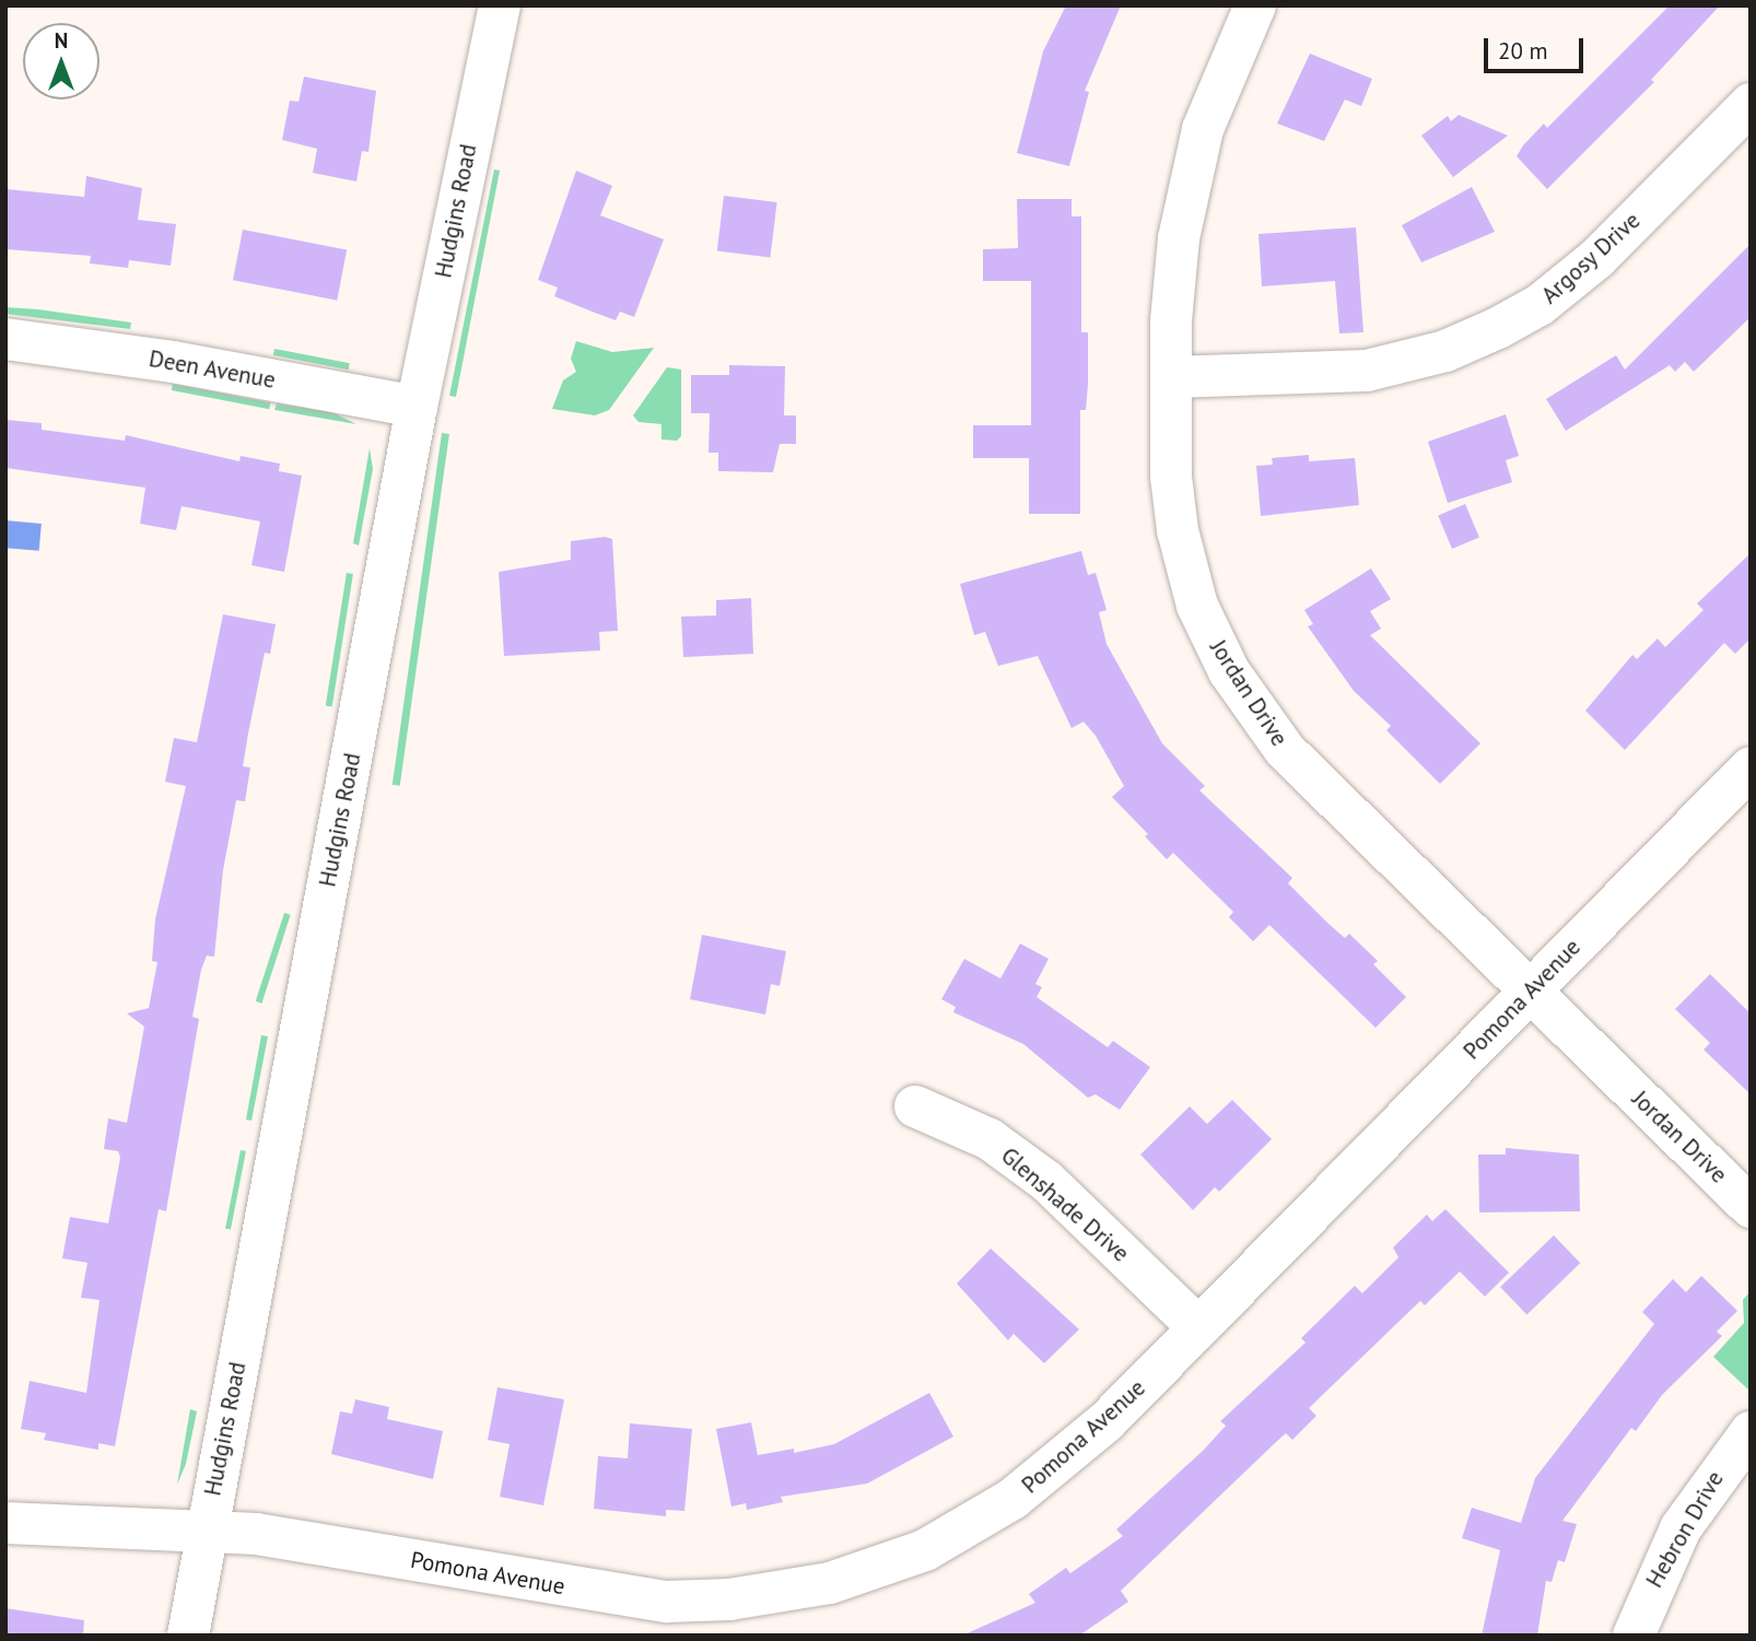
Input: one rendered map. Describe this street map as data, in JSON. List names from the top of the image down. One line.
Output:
{"streets":{"street":["Hudgins Road","Argosy Drive","Deen Avenue","Jordan Drive","Pomona Avenue","Glenshade Drive","Hebron Drive"]},"crossings":[["Hudgins Road","Deen Avenue"],["Hudgins Road","Pomona Avenue"],["Argosy Drive","Jordan Drive"],["Jordan Drive","Pomona Avenue"],["Pomona Avenue","Glenshade Drive"]],"scale_bar":"20 m","north":"top"}
